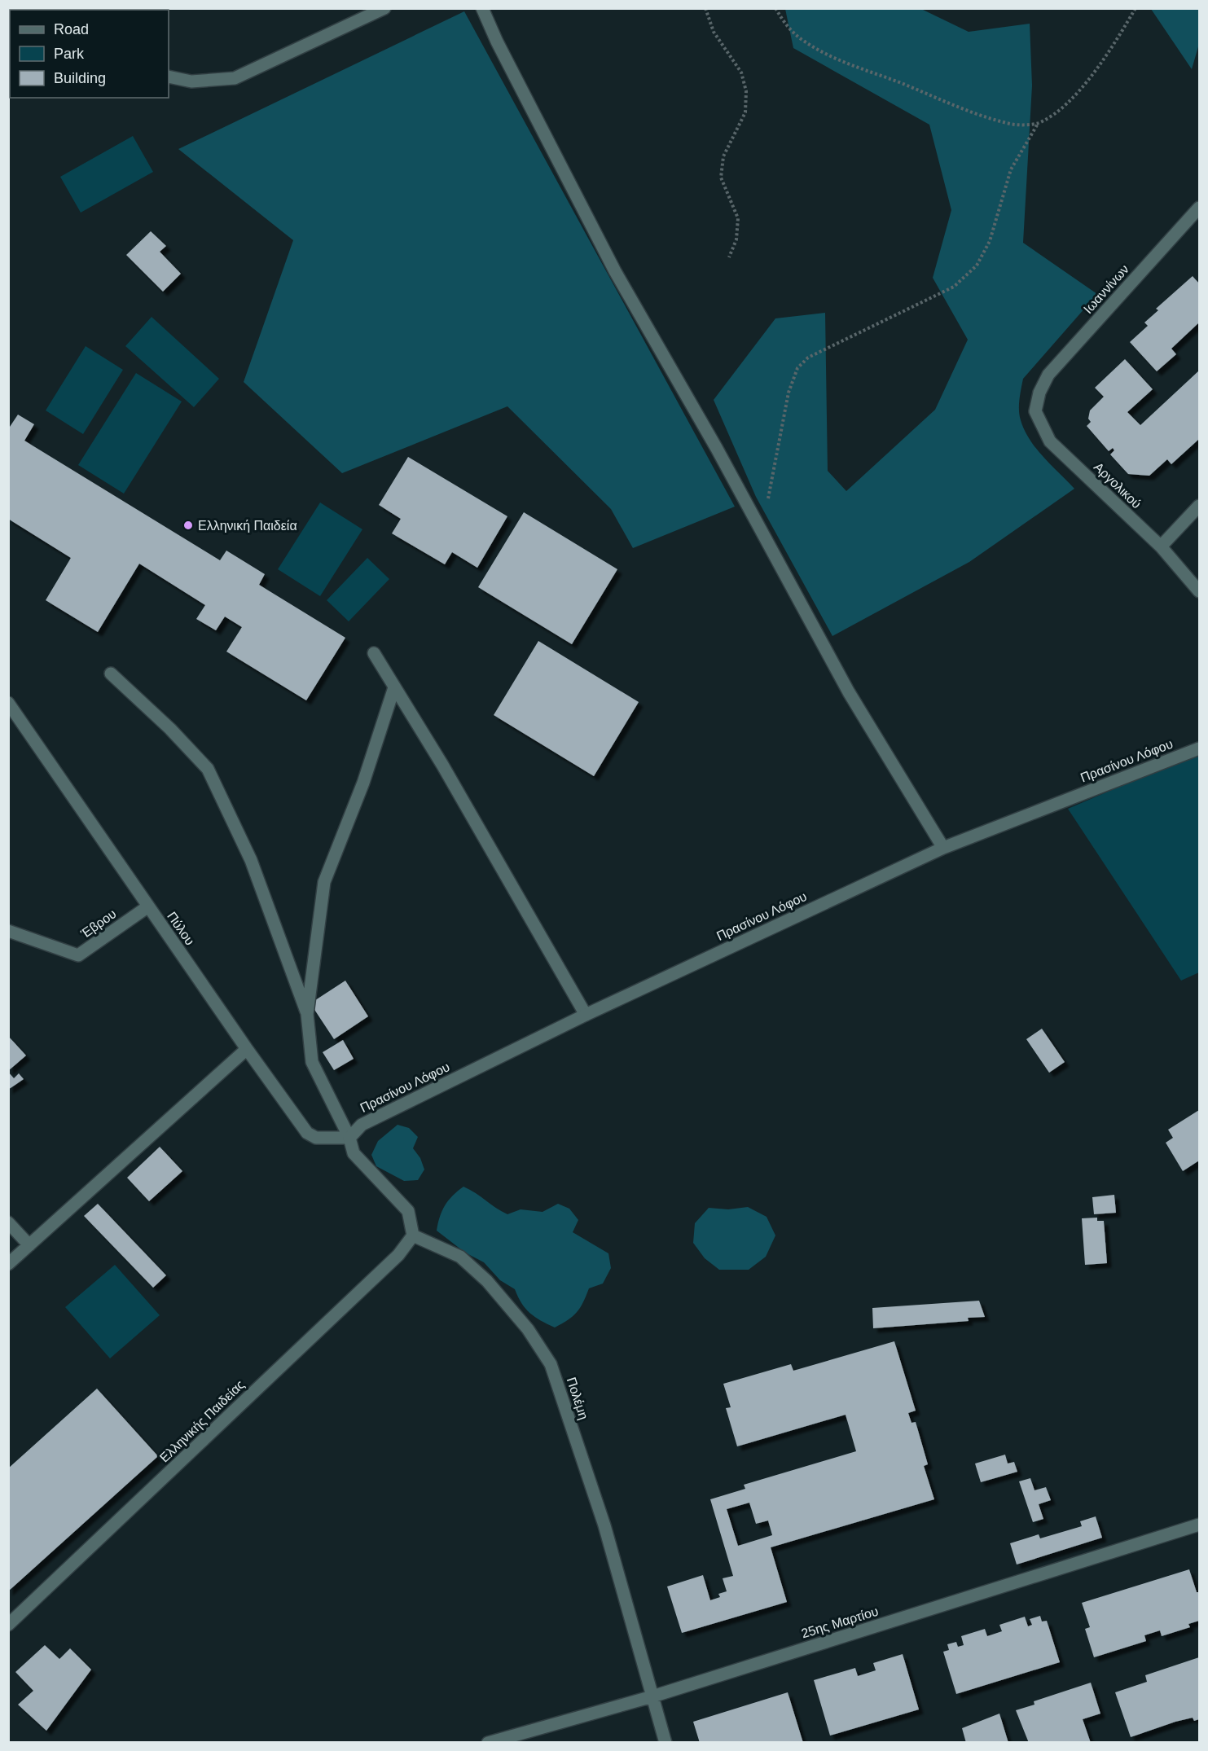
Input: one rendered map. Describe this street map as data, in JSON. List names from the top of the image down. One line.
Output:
{"streets":{"street":["Ιωαννίνων","Αργολικού","Πρασίνου Λόφου","Έβρου","Πύλου","Πολέμη","Ελληνικής Παιδείας","25ης Μαρτίου"]},"crossings":[["Ιωαννίνων","Αργολικού"],["Πρασίνου Λόφου","Πύλου"],["Έβρου","Πύλου"],["Πολέμη","Ελληνικής Παιδείας"],["Πολέμη","25ης Μαρτίου"]],"places":["Ελληνική Παιδεία"],"legend":["Road","Park","Building"]}
